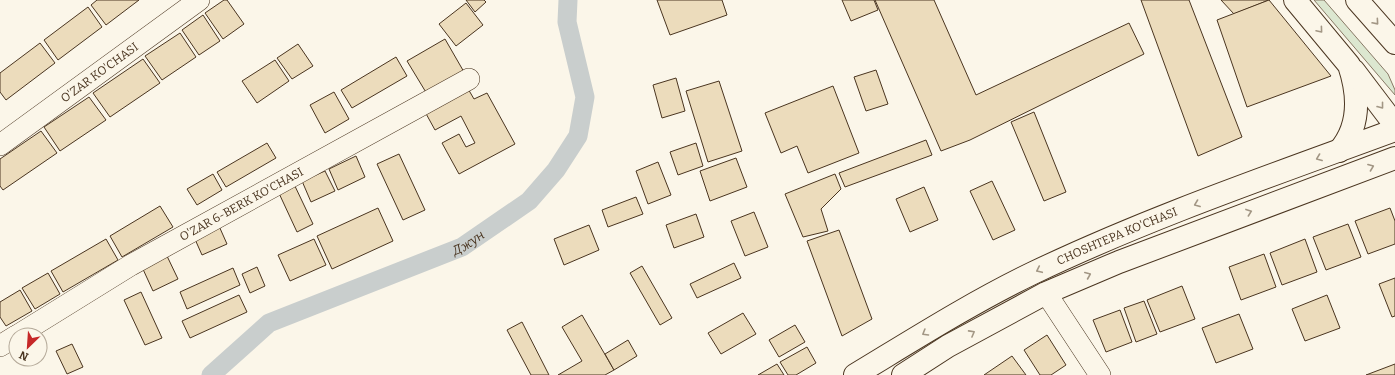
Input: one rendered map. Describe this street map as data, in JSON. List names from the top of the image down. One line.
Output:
{"streets":{"main road":["CHOSHTEPA KO'CHASI"],"street":["O'ZAR KO'CHASI","O'ZAR 6-BERK KO'CHASI"]},"water":["Джун"],"north":"bottom left"}
